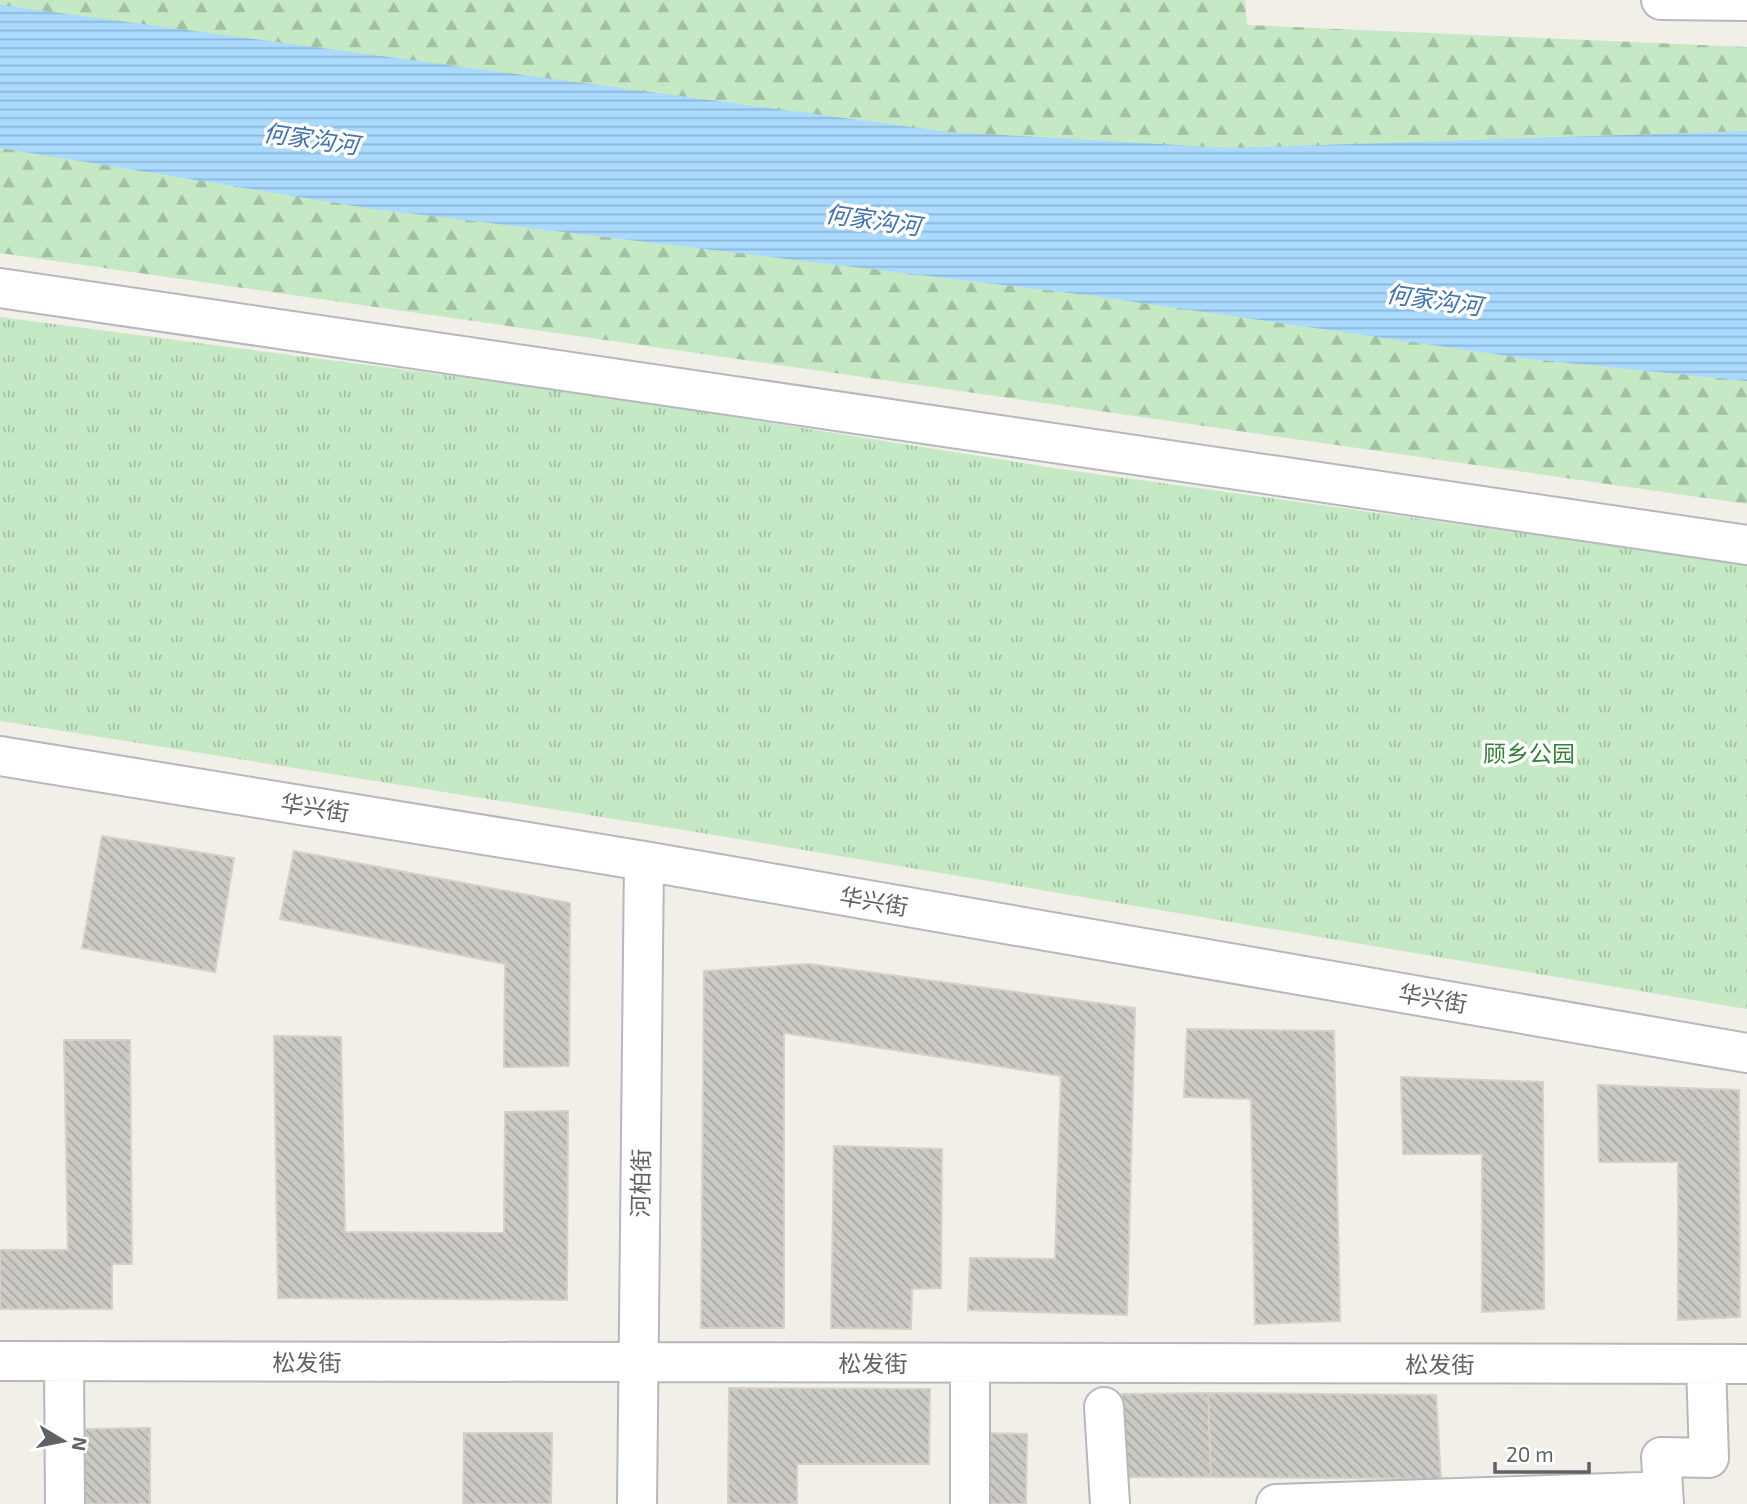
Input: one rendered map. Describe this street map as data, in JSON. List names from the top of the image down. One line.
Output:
{"streets":{"street":["华兴街","河柏街","松发街"]},"crossings":[["华兴街","河柏街"],["河柏街","松发街"]],"water":["何家沟河"],"parks":["顾乡公园"],"scale_bar":"20 m","north":"right"}
